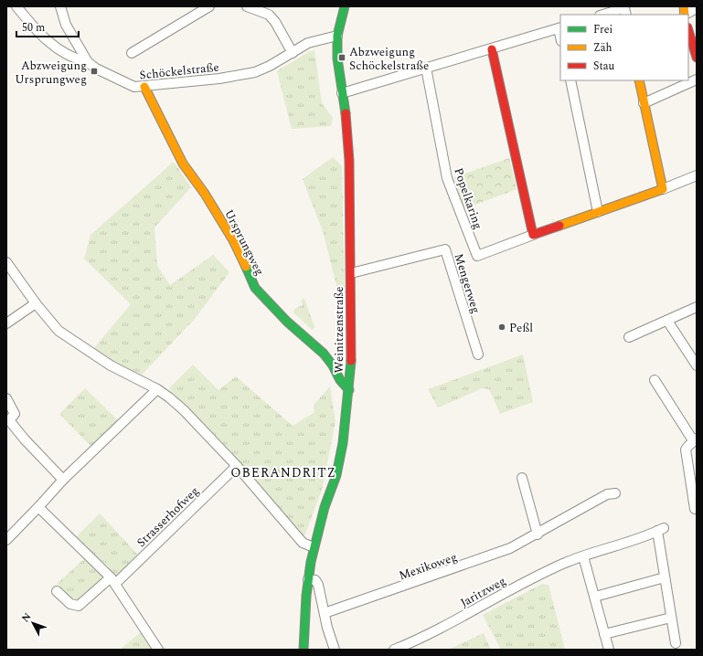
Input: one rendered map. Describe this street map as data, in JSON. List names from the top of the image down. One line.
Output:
{"streets":{"street":["Schöckelstraße","Popelkaring","Ursprungweg","Mengerweg","Weinitzenstraße","Strasserhofweg","Mexikoweg","Jaritzweg"]},"crossings":[["Schöckelstraße","Ursprungweg"],["Schöckelstraße","Weinitzenstraße"],["Ursprungweg","Weinitzenstraße"],["Mengerweg","Weinitzenstraße"]],"districts":["OBERANDRITZ"],"places":{"transit":["Abzweigung Schöckelstraße","Abzweigung Ursprungweg"],"other":["Peßl"]},"legend":["Frei","Zäh","Stau"],"scale_bar":"50 m","north":"top left"}
